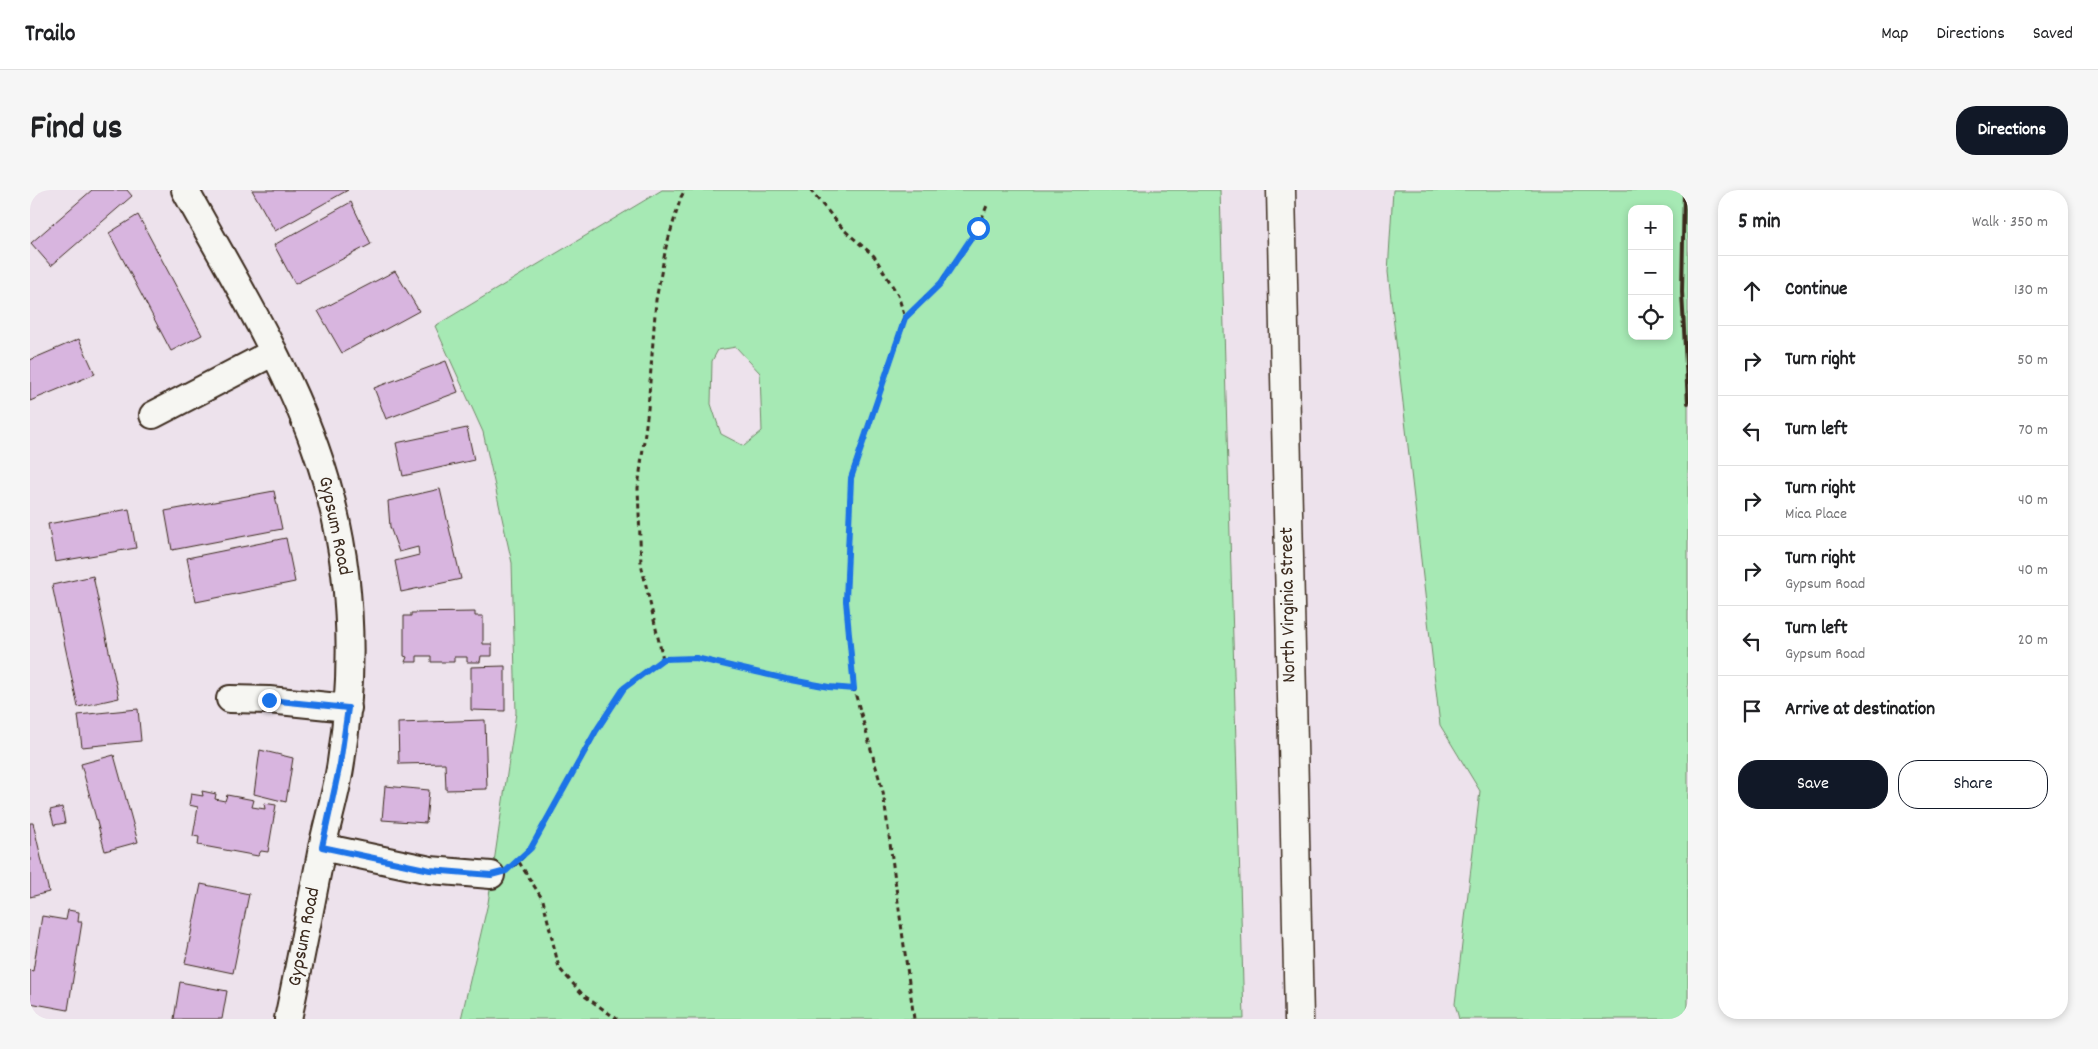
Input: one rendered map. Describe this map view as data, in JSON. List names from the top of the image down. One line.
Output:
{"streets":{"main road":["North Virginia Street"],"street":["Gypsum Road"]},"page":{"header":"Trailo","nav":["Map","Directions","Saved"],"title":"Find us","buttons":["Directions",["Save","Share"]],"heading":["5 min","Walk · 350 m"],"map_buttons":["+","−"],"list":[["Continue","130 m"],["Turn right","50 m"],["Turn left","70 m"],["Turn right","Mica Place","40 m"],["Turn right","Gypsum Road","40 m"],["Turn left","Gypsum Road","20 m"],"Arrive at destination"]}}
